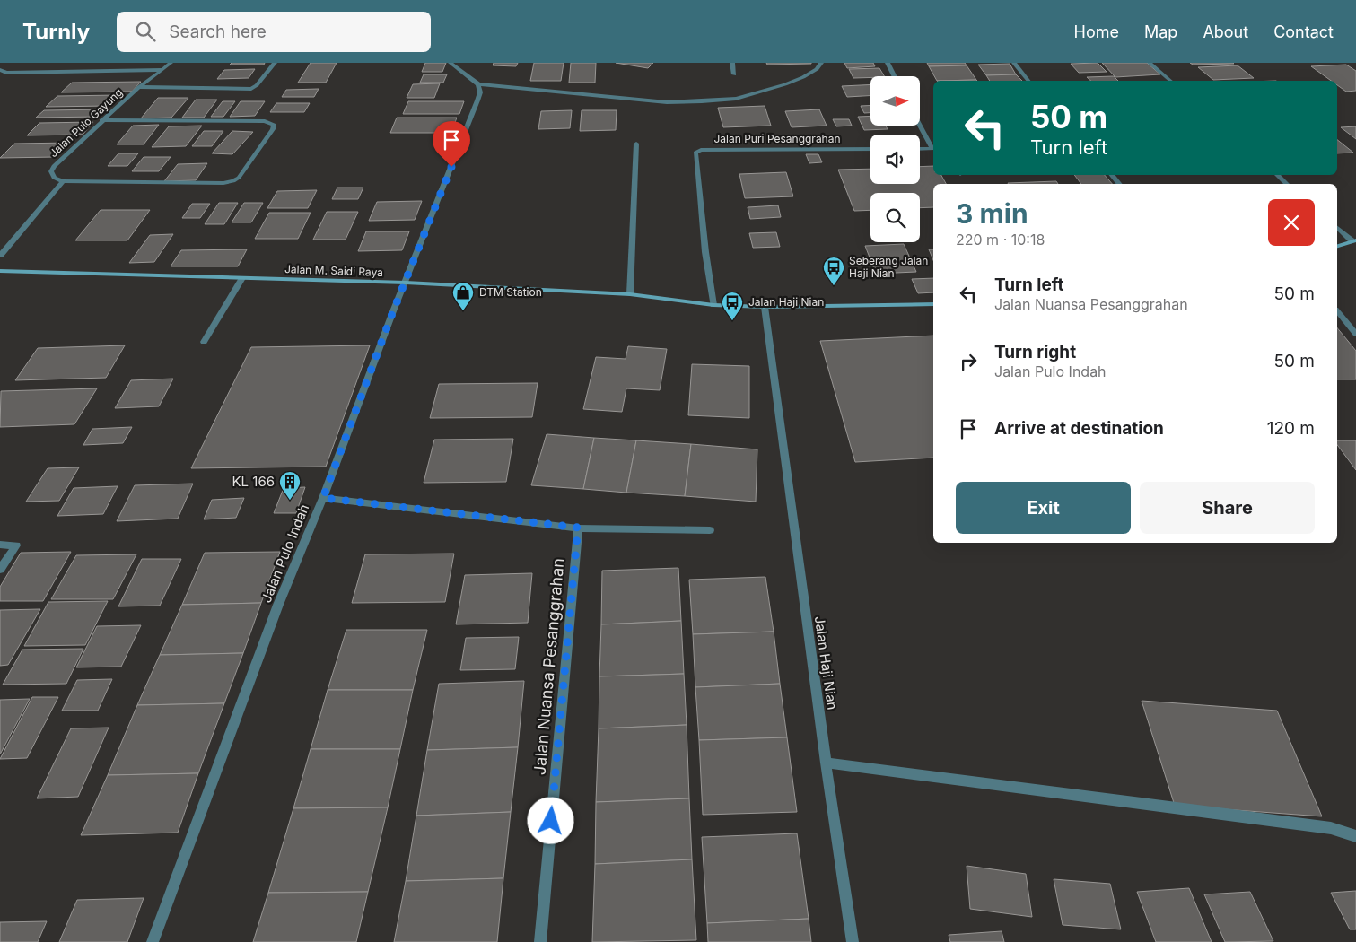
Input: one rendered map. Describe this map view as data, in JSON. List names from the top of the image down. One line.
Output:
{"streets":{"street":["Jalan Pulo Gayung","Jalan Puri Pesanggrahan","Jalan M. Saidi Raya","Jalan Pulo Indah","Jalan Haji Nian","Jalan Nuansa Pesanggrahan"]},"crossings":[["Jalan Puri Pesanggrahan","Jalan M. Saidi Raya"],["Jalan M. Saidi Raya","Jalan Pulo Indah"],["Jalan M. Saidi Raya","Jalan Haji Nian"]],"places":{"bus stop":["Seberang Jalan Haji Nian","Jalan Haji Nian"],"shop":["DTM Station"],"building":["KL 166"]},"north":"right","page":{"header":"Turnly","search":"Search here","nav":["Home","Map","About","Contact"],"turn":["50 m","Turn left"],"heading":["3 min","220 m · 10:18"],"list":[{"name":"Turn left","note":"Jalan Nuansa Pesanggrahan","value":"50 m"},{"name":"Turn right","note":"Jalan Pulo Indah","value":"50 m"},{"name":"Arrive at destination","value":"120 m"}],"buttons":["Exit","Share"]}}
